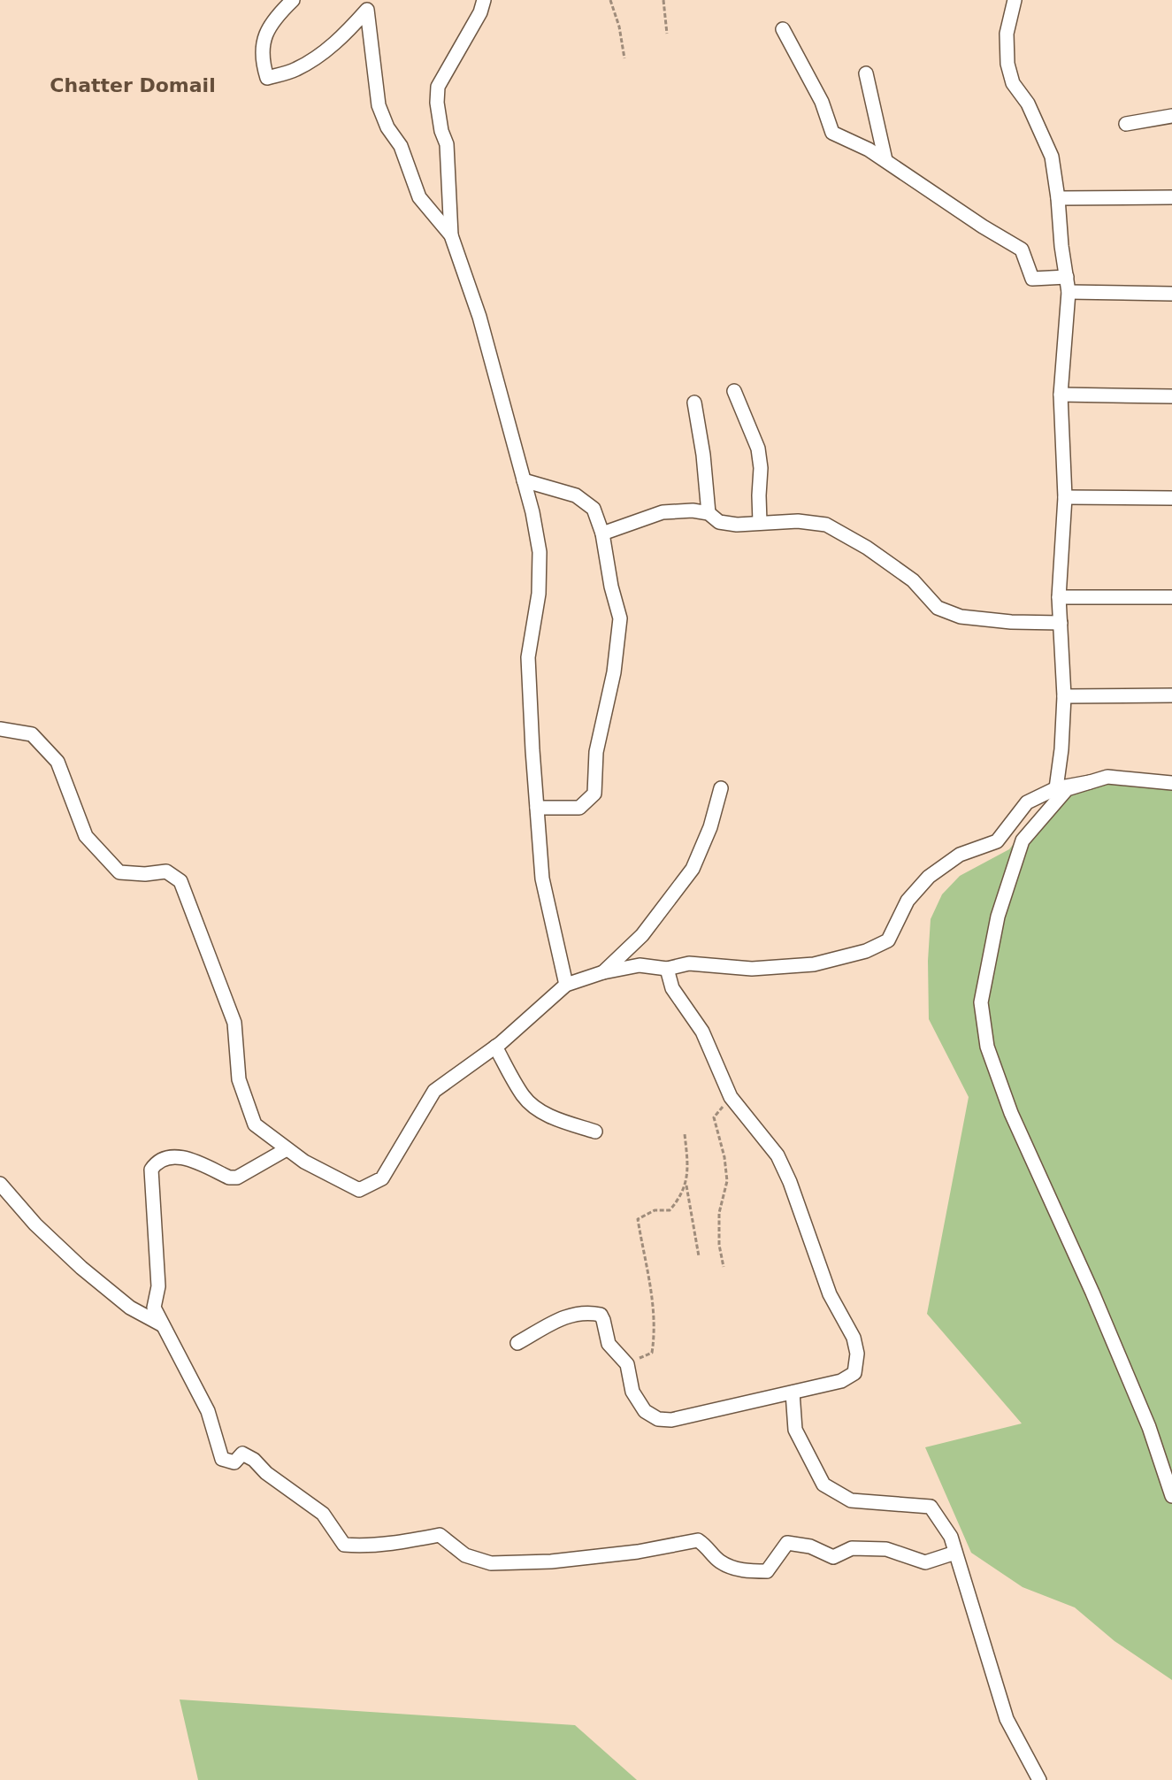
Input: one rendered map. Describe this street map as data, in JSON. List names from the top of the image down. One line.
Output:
{"districts":["Chatter Domail"]}
